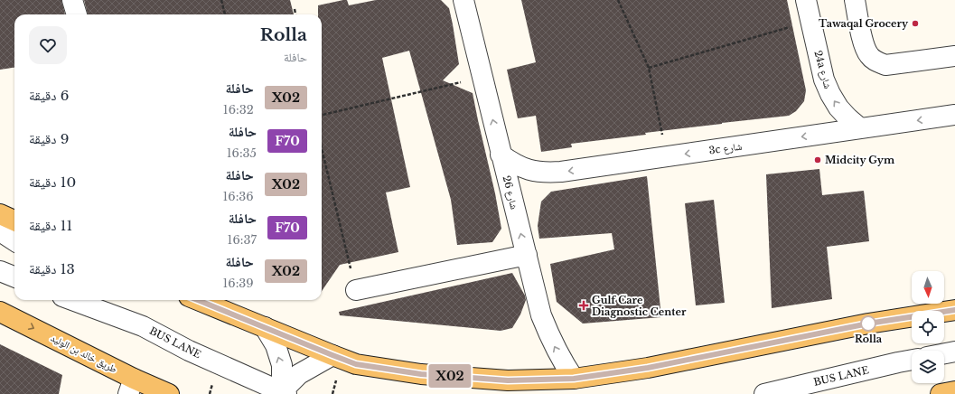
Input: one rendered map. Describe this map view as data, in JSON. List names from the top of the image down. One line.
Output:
{"streets":{"main road":["طريق خالد بن الوليد"],"street":["24a شارع","3c شارع","شارع 26","BUS LANE"]},"crossings":[["24a شارع","3c شارع"],["3c شارع","شارع 26"]],"one_way":["24a شارع","3c شارع","شارع 26","طريق خالد بن الوليد"],"places":{"other":["Tawaqal Grocery","Midcity Gym","Rolla"],"health":["Gulf Care Diagnostic Center"]},"lines":["bus line X02"],"north":"bottom","page":{"on_map":"X02","heading":["Rolla","حافلة"],"list":[{"mark":"X02","name":"حافلة","note":"16:32","value":"6 دقيقة"},{"mark":"F70","name":"حافلة","note":"16:35","value":"9 دقيقة"},{"mark":"X02","name":"حافلة","note":"16:36","value":"10 دقيقة"},{"mark":"F70","name":"حافلة","note":"16:37","value":"11 دقيقة"},{"mark":"X02","name":"حافلة","note":"16:39","value":"13 دقيقة"}]}}
